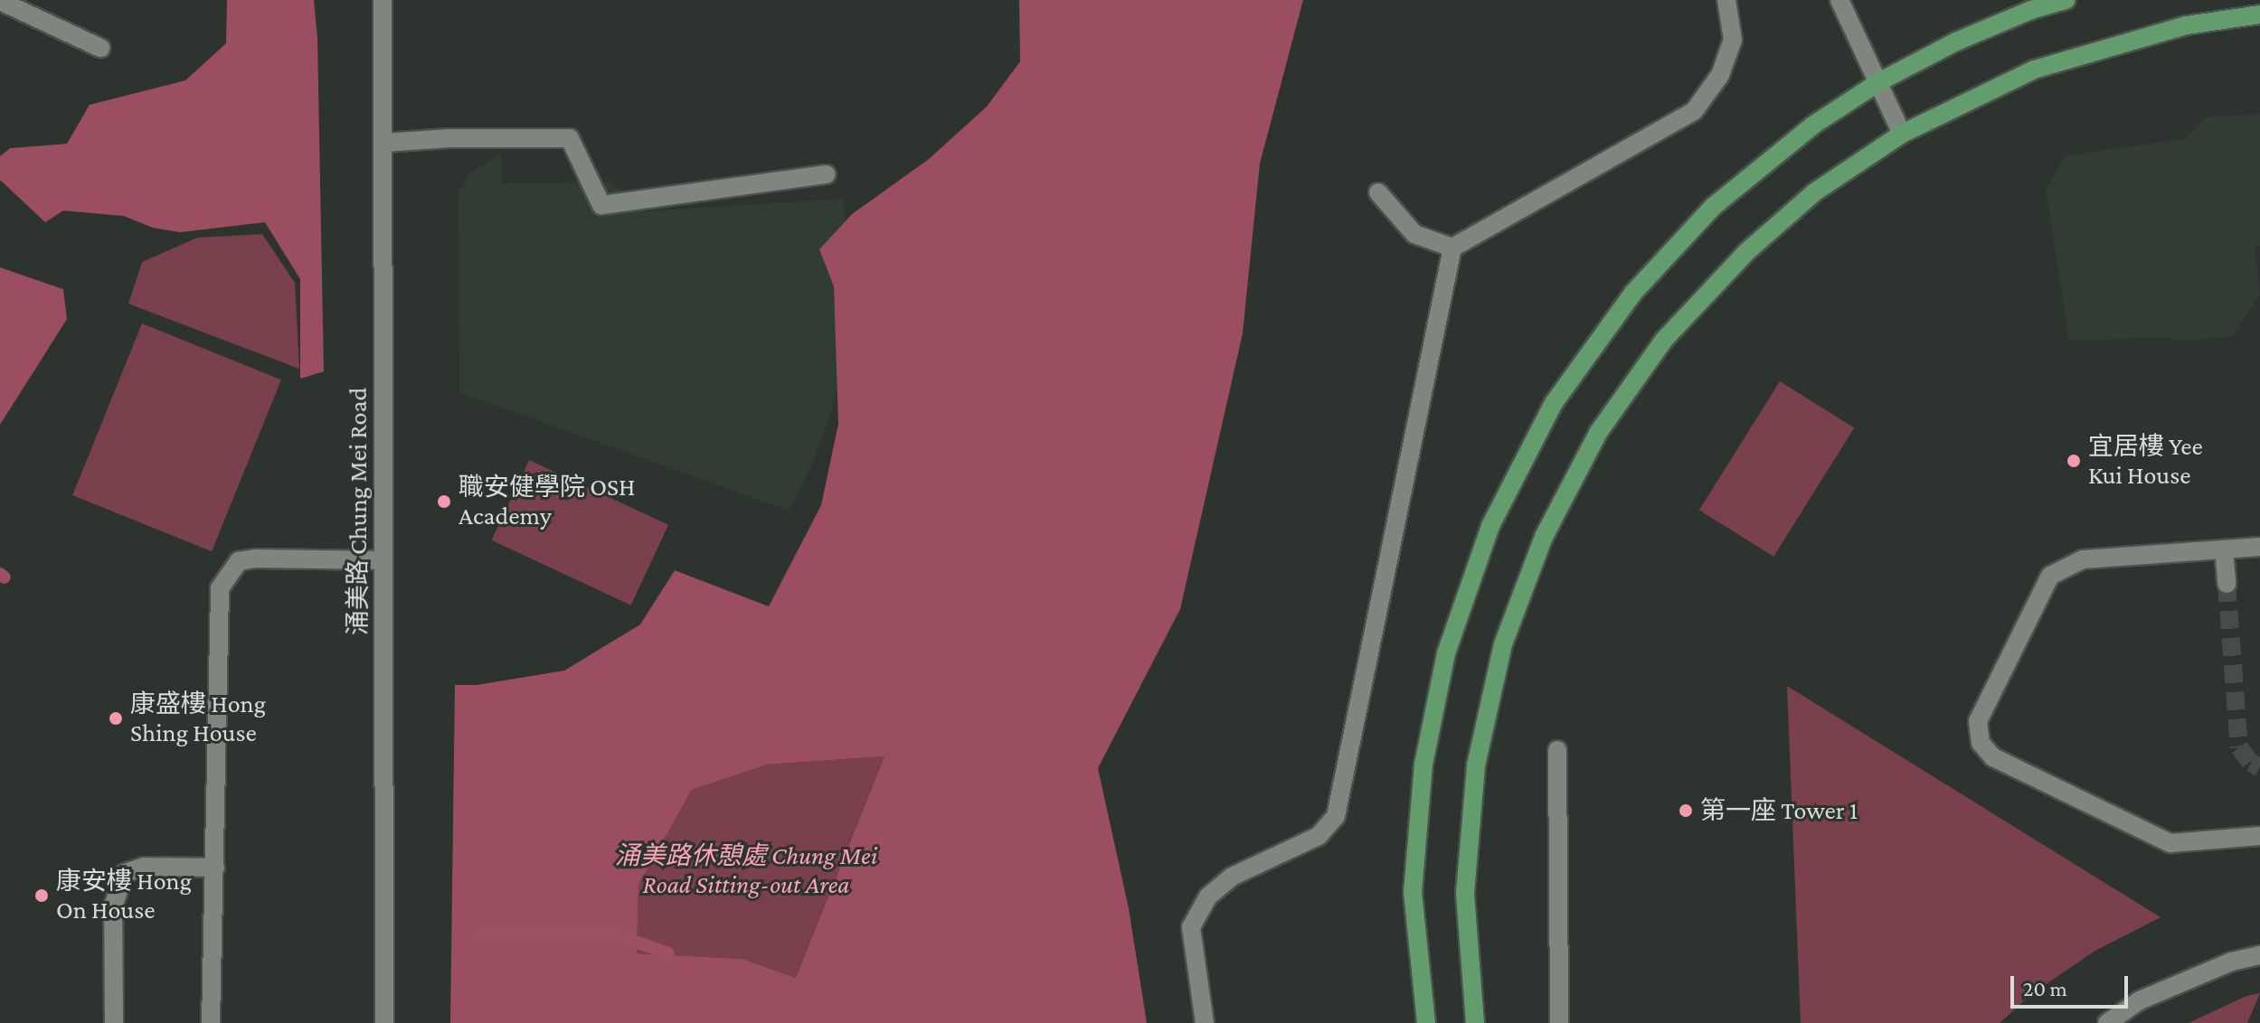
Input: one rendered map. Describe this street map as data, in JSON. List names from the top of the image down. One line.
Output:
{"streets":{"street":["涌美路 Chung Mei Road"]},"parks":["涌美路休憩處 Chung Mei Road Sitting-out Area"],"places":["宜居樓 Yee Kui House","職安健學院 OSH Academy","康盛樓 Hong Shing House","第一座 Tower 1","康安樓 Hong On House"],"scale_bar":"20 m"}
